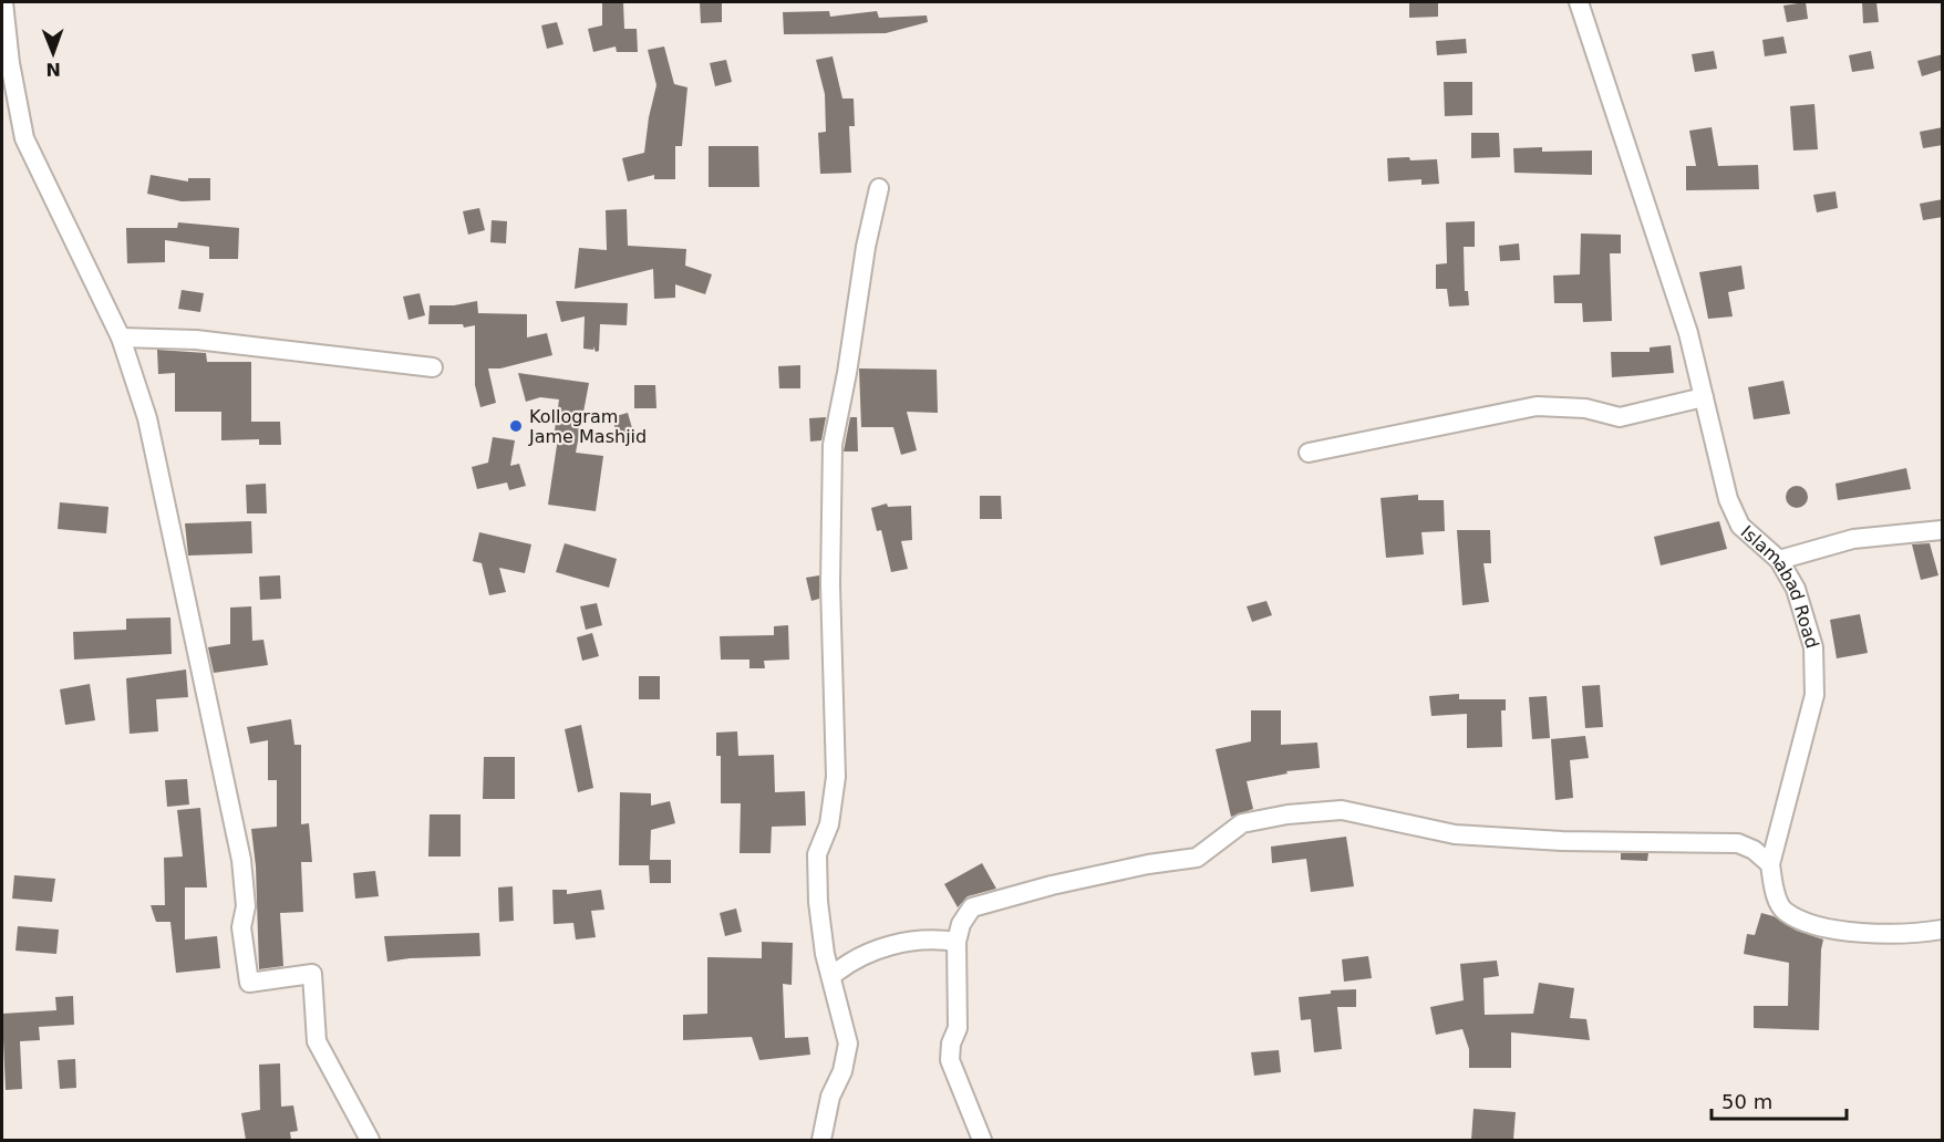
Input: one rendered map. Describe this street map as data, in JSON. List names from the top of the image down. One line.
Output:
{"streets":{"street":["Islamabad Road"]},"places":["Kollogram Jame Mashjid"],"scale_bar":"50 m","north":"bottom"}
